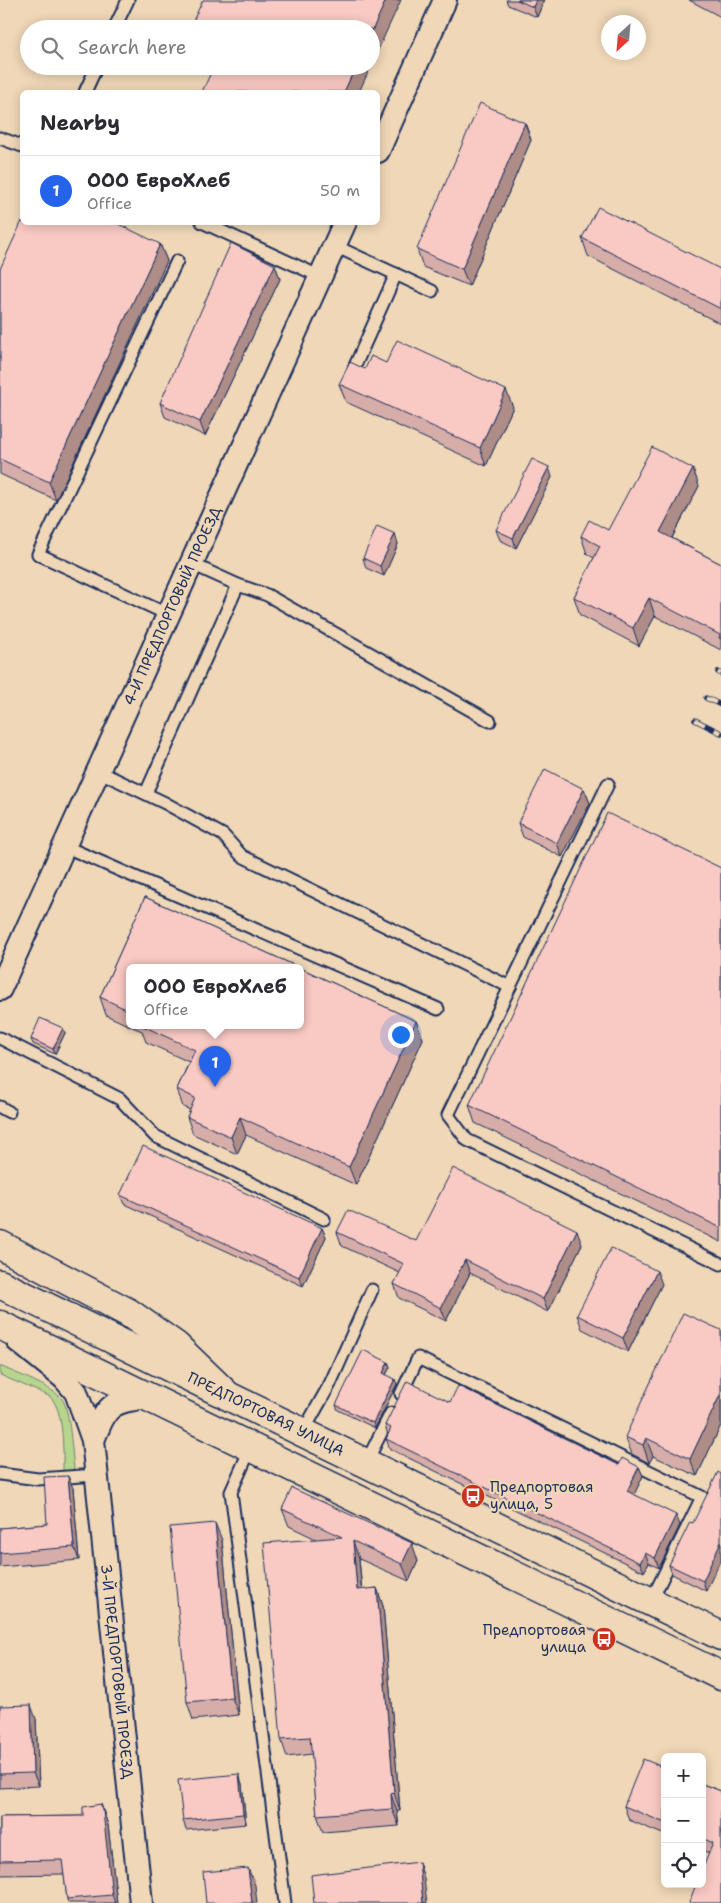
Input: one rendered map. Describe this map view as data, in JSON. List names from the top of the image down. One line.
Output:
{"streets":{"main road":["ПРЕДПОРТОВАЯ УЛИЦА"],"street":["4-Й ПРЕДПОРТОВЫЙ ПРОЕЗД","3-Й ПРЕДПОРТОВЫЙ ПРОЕЗД"]},"places":{"bus stop":["Предпортовая улица, 5","Предпортовая улица"]},"north":"bottom left","page":{"search":"Search here","heading":"Nearby","list":[{"mark":"1","name":"ООО ЕвроХлеб","note":"Office","value":"50 m"}],"popup":["ООО ЕвроХлеб","Office"],"pins":"1","map_buttons":["+","−"]}}
